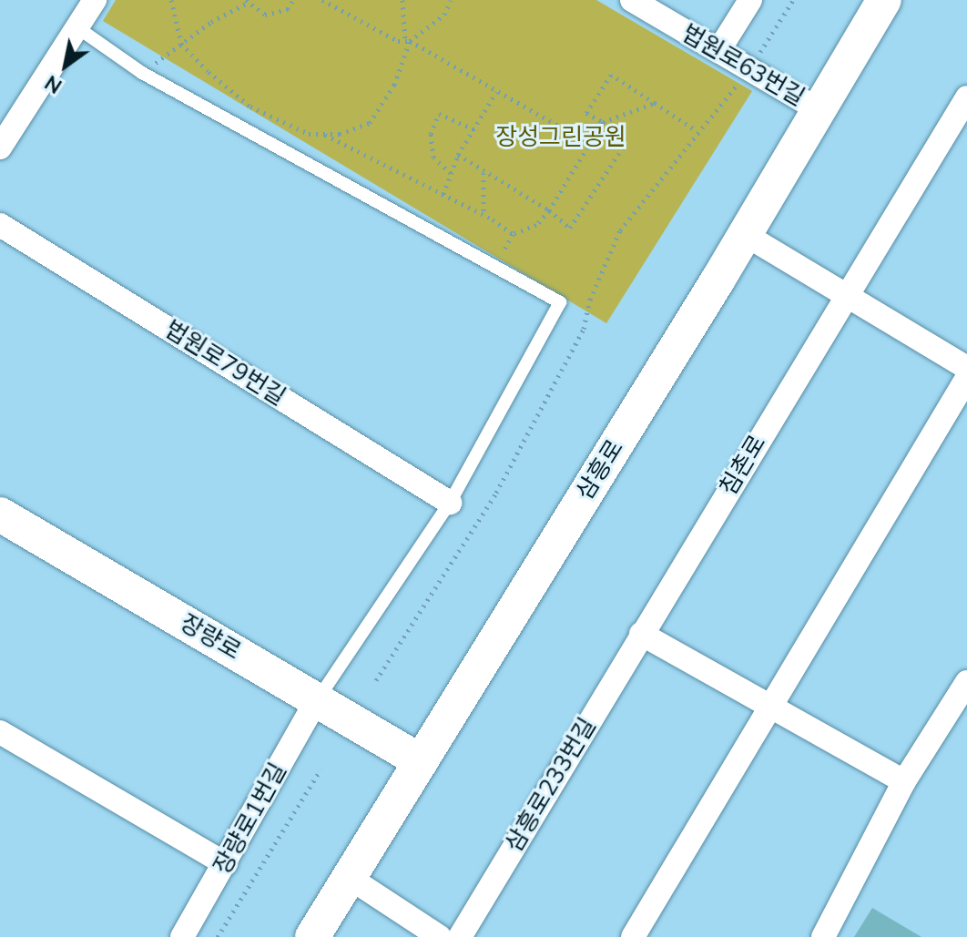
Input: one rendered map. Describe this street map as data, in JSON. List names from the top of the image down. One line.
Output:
{"streets":{"main road":["삼흥로","장량로"],"street":["법원로63번길","법원로79번길","침촌로","삼흥로233번길","장량로1번길"]},"crossings":[["법원로63번길","삼흥로"],["침촌로","삼흥로233번길"],["삼흥로","장량로"],["장량로","장량로1번길"]],"parks":["장성그린공원"],"north":"bottom left"}
